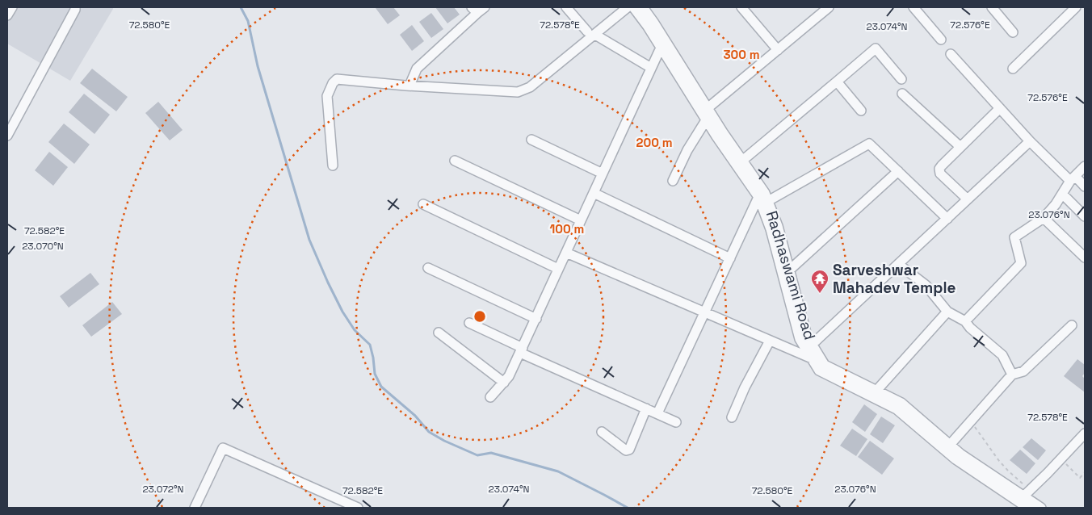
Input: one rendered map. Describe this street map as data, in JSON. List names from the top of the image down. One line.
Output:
{"streets":{"street":["Radhaswami Road"]},"places":{"temple":["Sarveshwar Mahadev Temple"]},"coordinates":["72.580°E","72.578°E","72.576°E","23.074°N","23.076°N","72.582°E","23.070°N","23.072°N"],"rings":["300 m","200 m","100 m"]}
